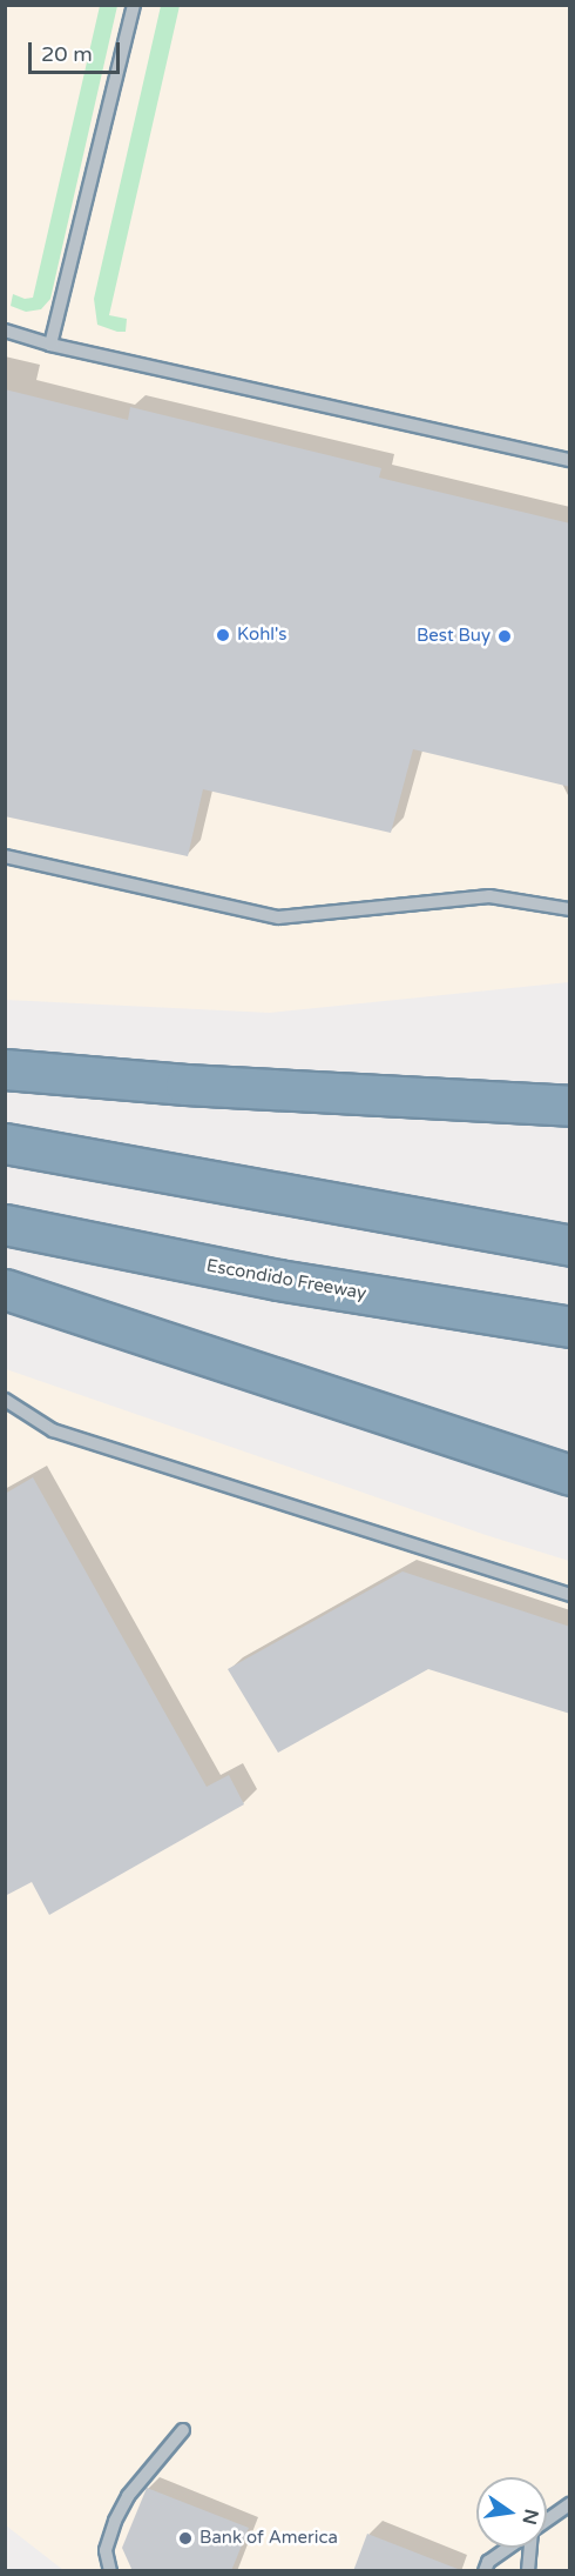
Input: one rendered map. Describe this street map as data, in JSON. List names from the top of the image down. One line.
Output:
{"streets":{"highway":["Escondido Freeway"]},"places":["Kohl's","Best Buy","Bank of America"],"scale_bar":"20 m","north":"right"}
